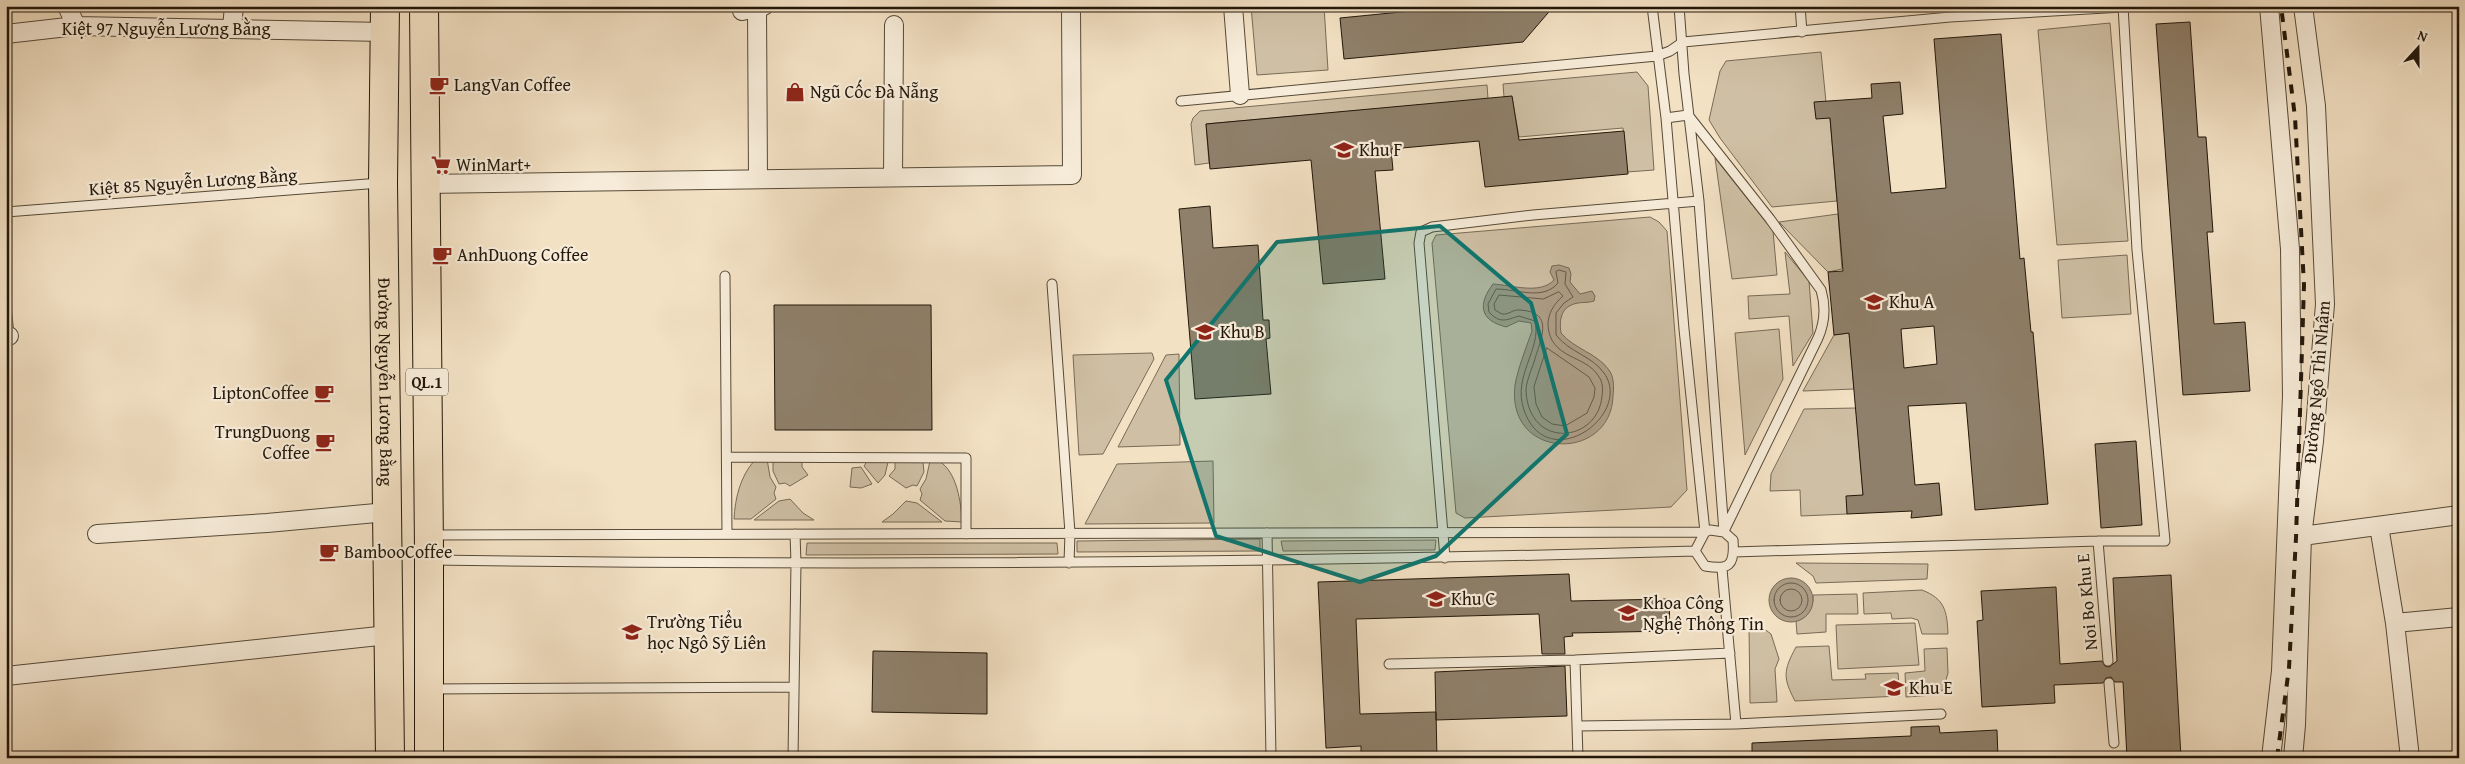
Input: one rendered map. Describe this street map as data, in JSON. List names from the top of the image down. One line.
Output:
{"streets":{"highway":["Đường Nguyễn Lương Bằng","QL.1"],"street":["Kiệt 97 Nguyễn Lương Bằng","Đường Ngô Thì Nhậm"],"lane":["Kiệt 85 Nguyễn Lương Bằng","Noi Bo Khu E"]},"crossings":[["Kiệt 97 Nguyễn Lương Bằng","Đường Nguyễn Lương Bằng"],["Kiệt 85 Nguyễn Lương Bằng","Đường Nguyễn Lương Bằng"]],"places":{"cafe":["LangVan Coffee","AnhDuong Coffee","LiptonCoffee","TrungDuong Coffee","BambooCoffee"],"shop":["Ngũ Cốc Đà Nẵng"],"school or university":["Khu F","Khu A","Khu B","Khu C","Khoa Công Nghệ Thông Tin","Trường Tiểu học Ngô Sỹ Liên","Khu E"],"supermarket":["WinMart+"]},"north":"top"}
